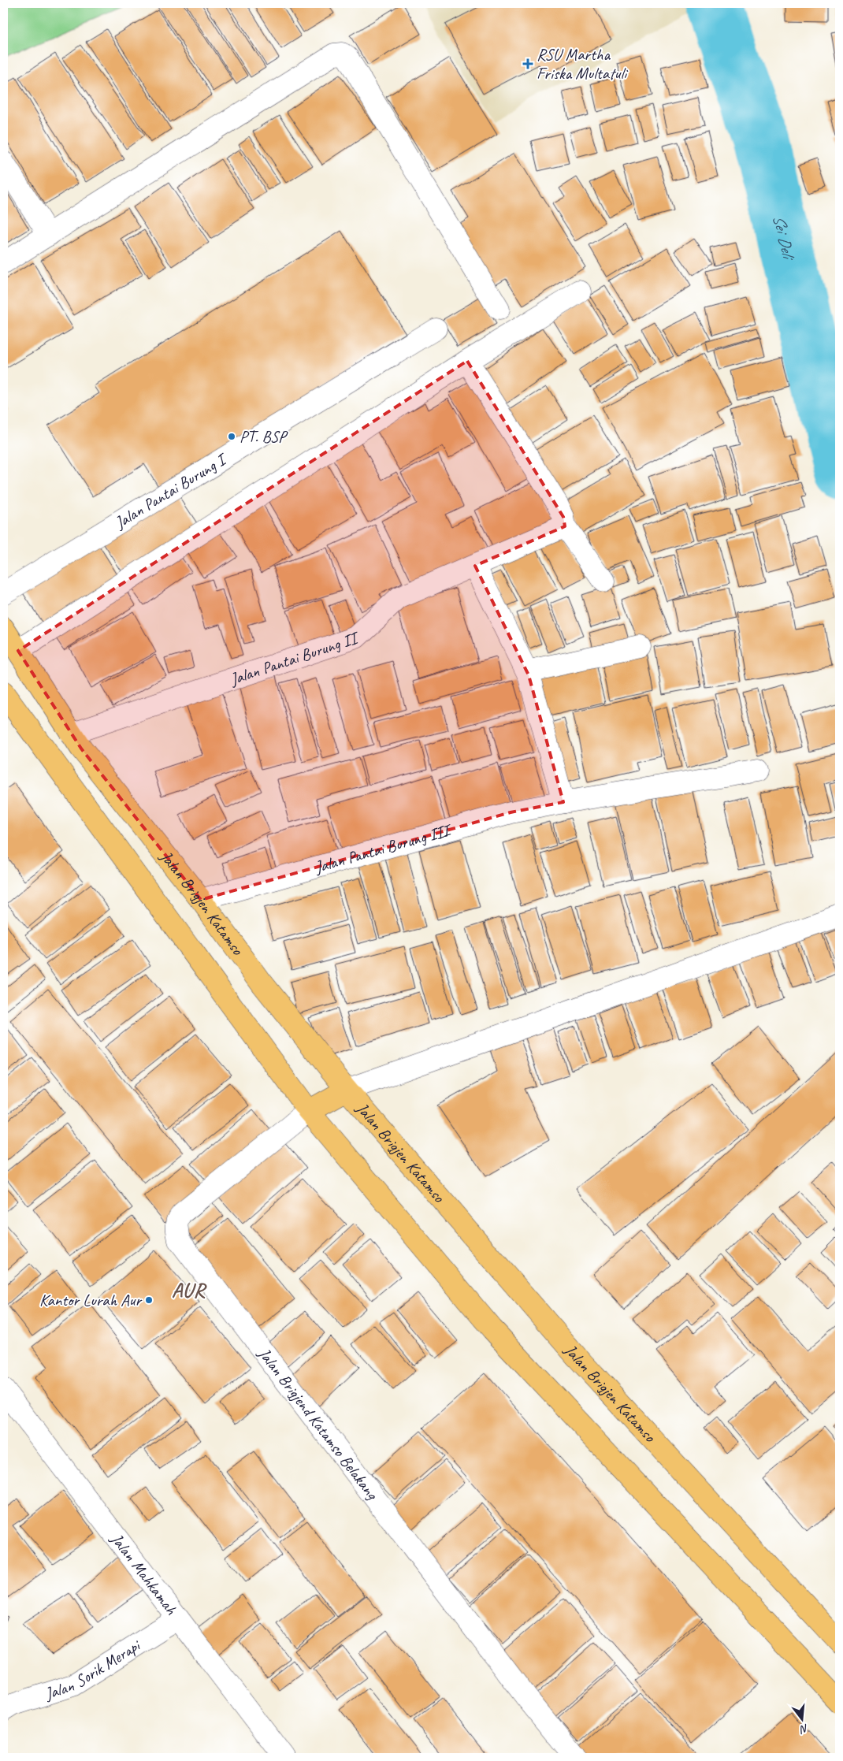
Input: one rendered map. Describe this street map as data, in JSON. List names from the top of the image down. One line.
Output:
{"streets":{"main road":["Jalan Brigjen Katamso"],"street":["Jalan Pantai Burung I","Jalan Pantai Burung II","Jalan Pantai Burung III","Jalan Brigjend Katamso Belakang","Jalan Mahkamah","Jalan Sorik Merapi"]},"crossings":[["Jalan Pantai Burung II","Jalan Brigjen Katamso"],["Jalan Pantai Burung III","Jalan Brigjen Katamso"],["Jalan Mahkamah","Jalan Sorik Merapi"]],"districts":["AUR"],"water":["Sei Deli"],"places":{"health":["RSU Martha Friska Multatuli"],"other":["PT. BSP","Kantor Lurah Aur"]},"north":"bottom"}
